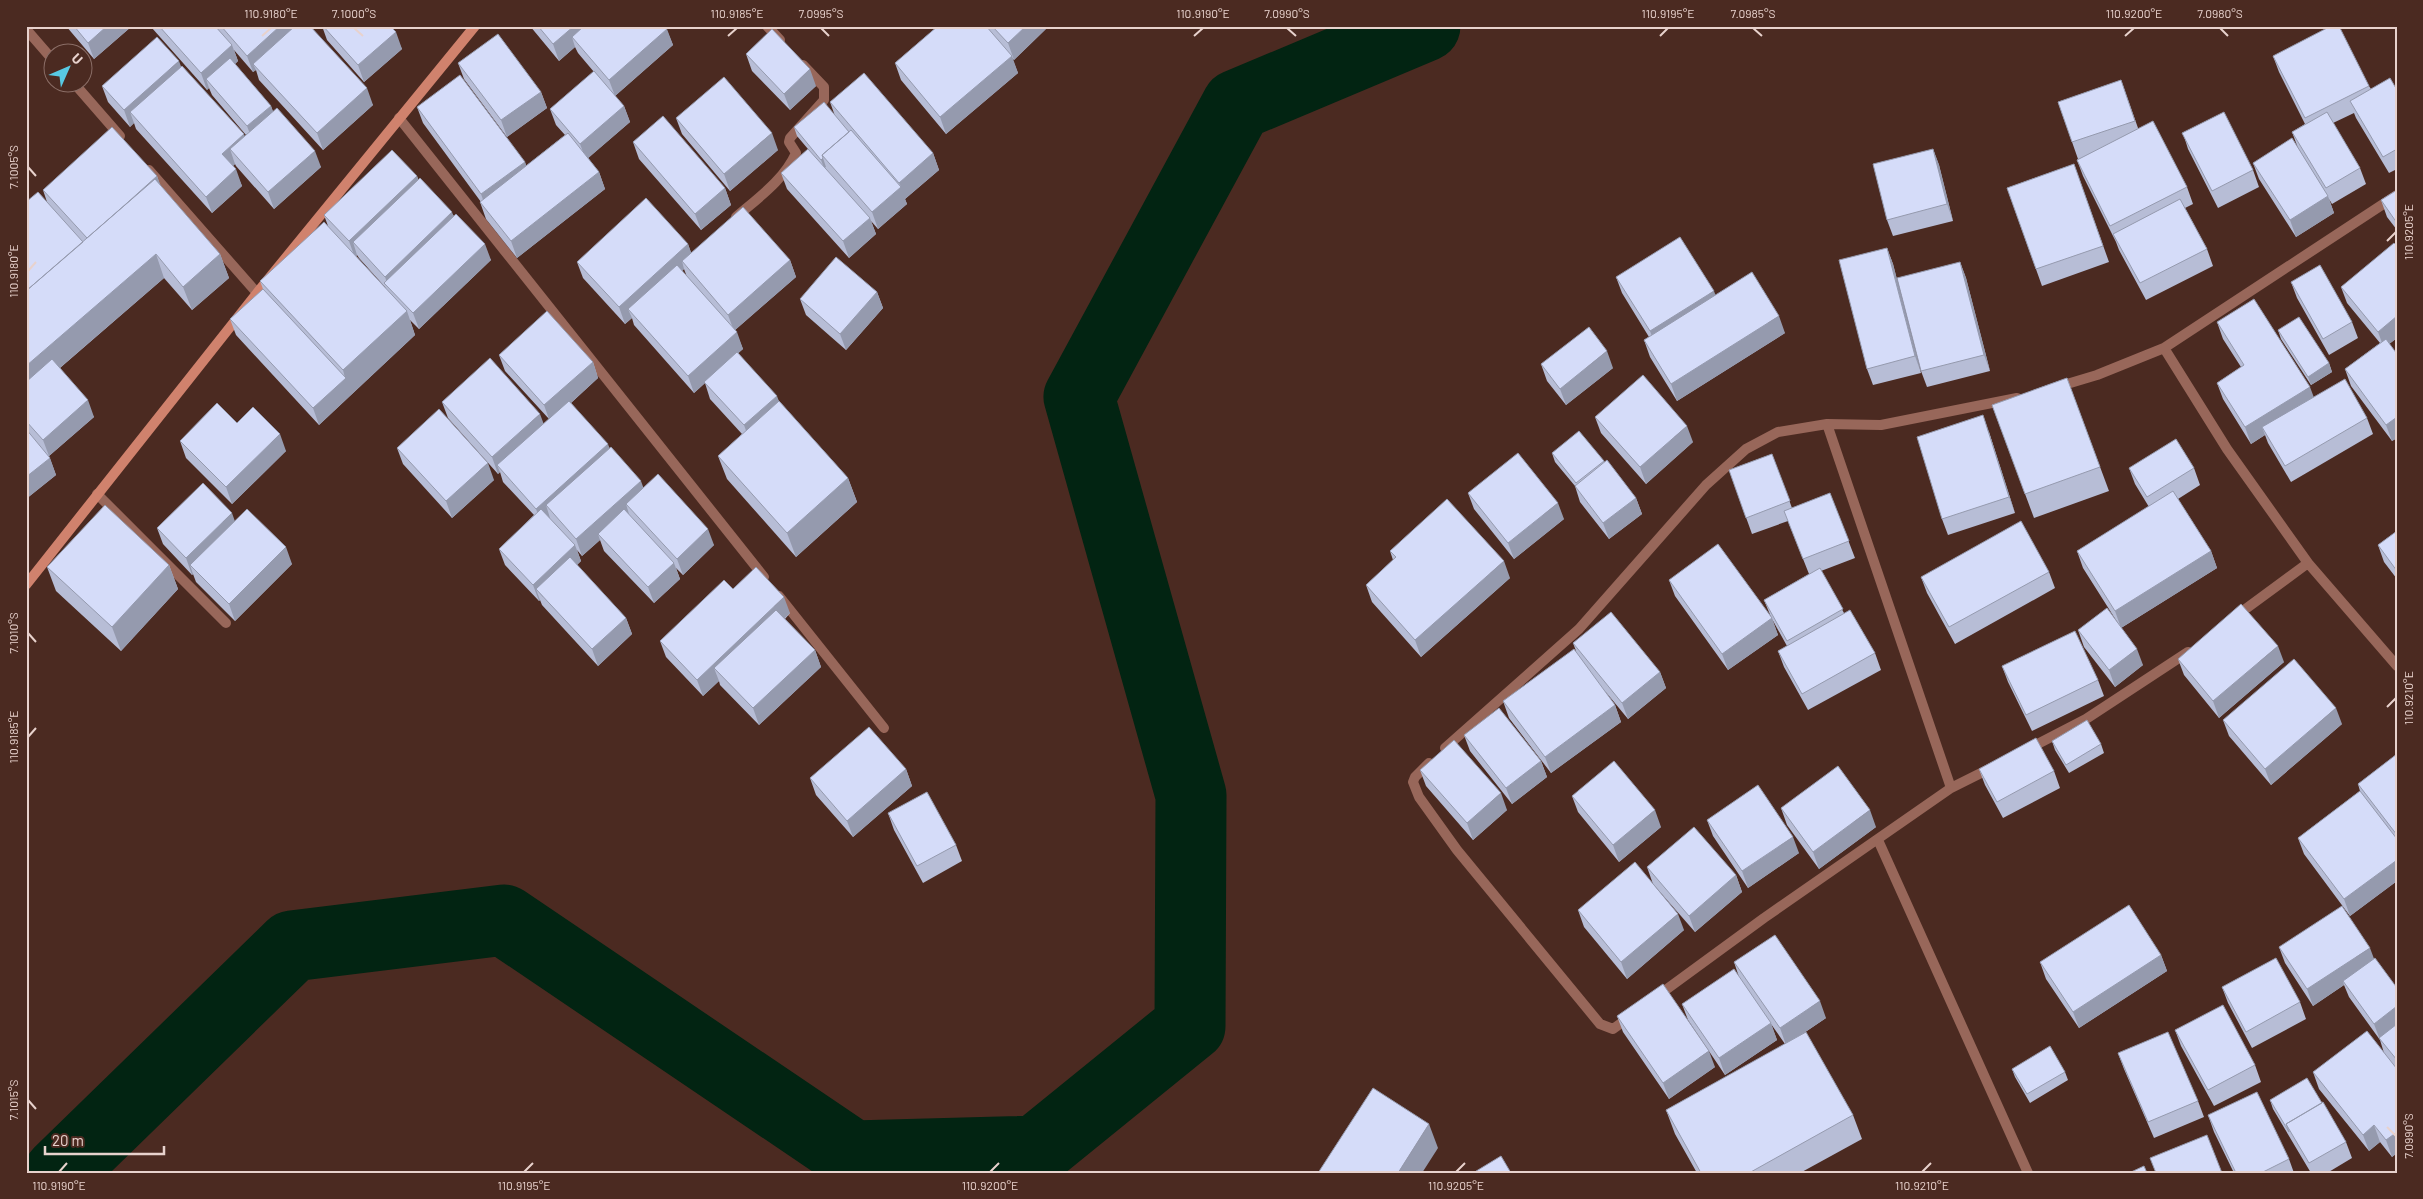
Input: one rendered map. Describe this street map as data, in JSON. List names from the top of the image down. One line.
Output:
{"scale_bar":"20 m","north":"top right","coordinates":["110.9180°E","7.1000°S","110.9185°E","7.0995°S","110.9190°E","7.0990°S","110.9195°E","7.0985°S","110.9200°E","7.0980°S","7.1005°S","110.9205°E","7.1010°S","110.9210°E","7.1015°S"]}
